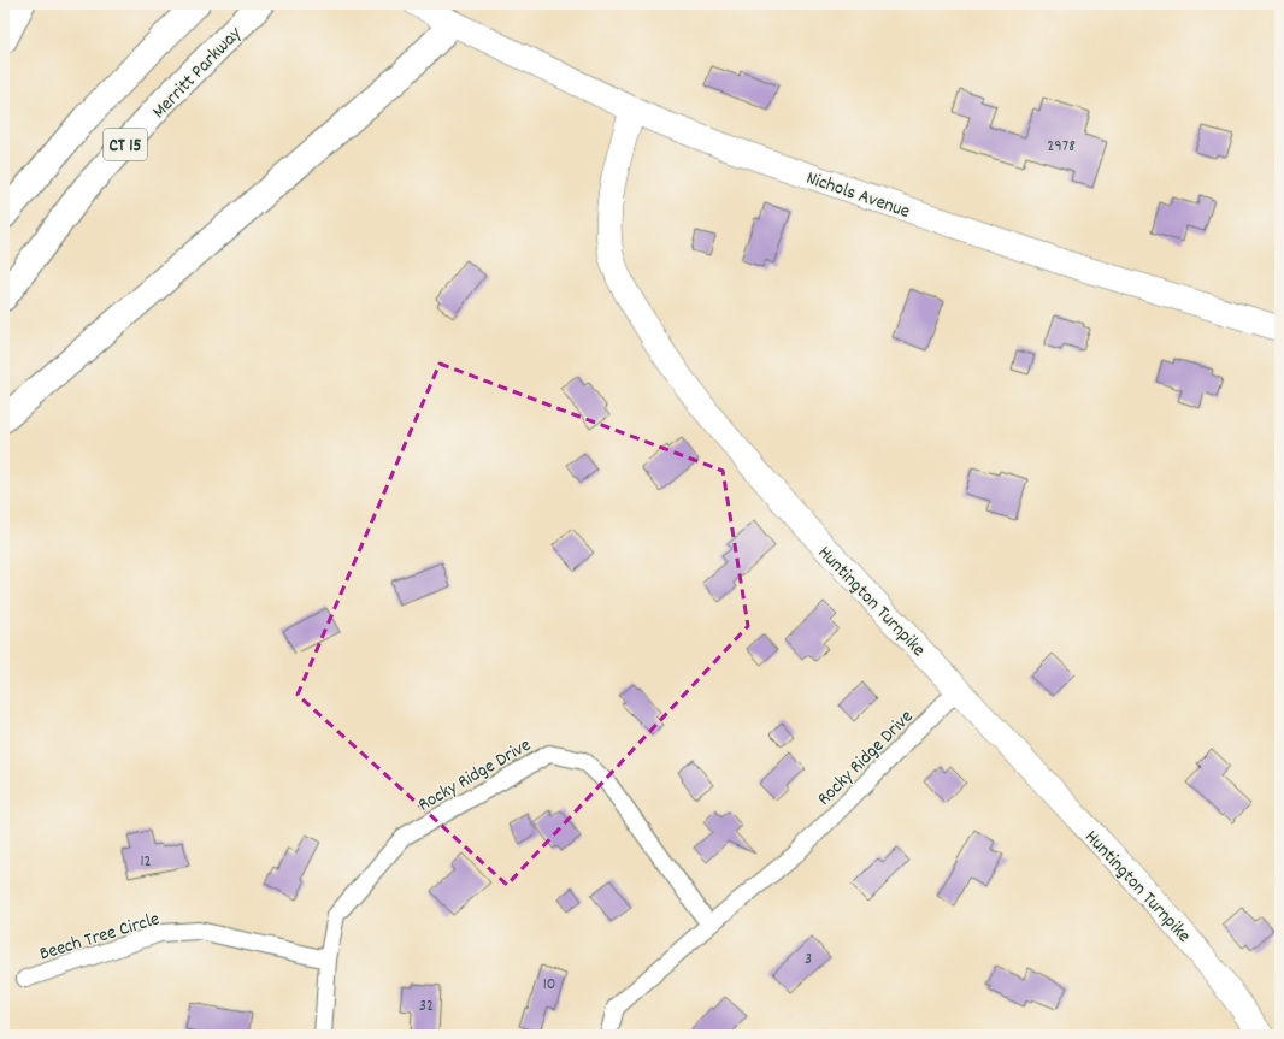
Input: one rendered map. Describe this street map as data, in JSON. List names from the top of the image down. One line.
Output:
{"streets":{"highway":["Merritt Parkway","CT 15"],"main road":["Nichols Avenue","Huntington Turnpike"],"street":["Rocky Ridge Drive","Beech Tree Circle"]},"crossings":[["Nichols Avenue","Huntington Turnpike"],["Huntington Turnpike","Rocky Ridge Drive"],["Rocky Ridge Drive","Beech Tree Circle"]],"house_numbers":["2978","12","3","10","32"]}
